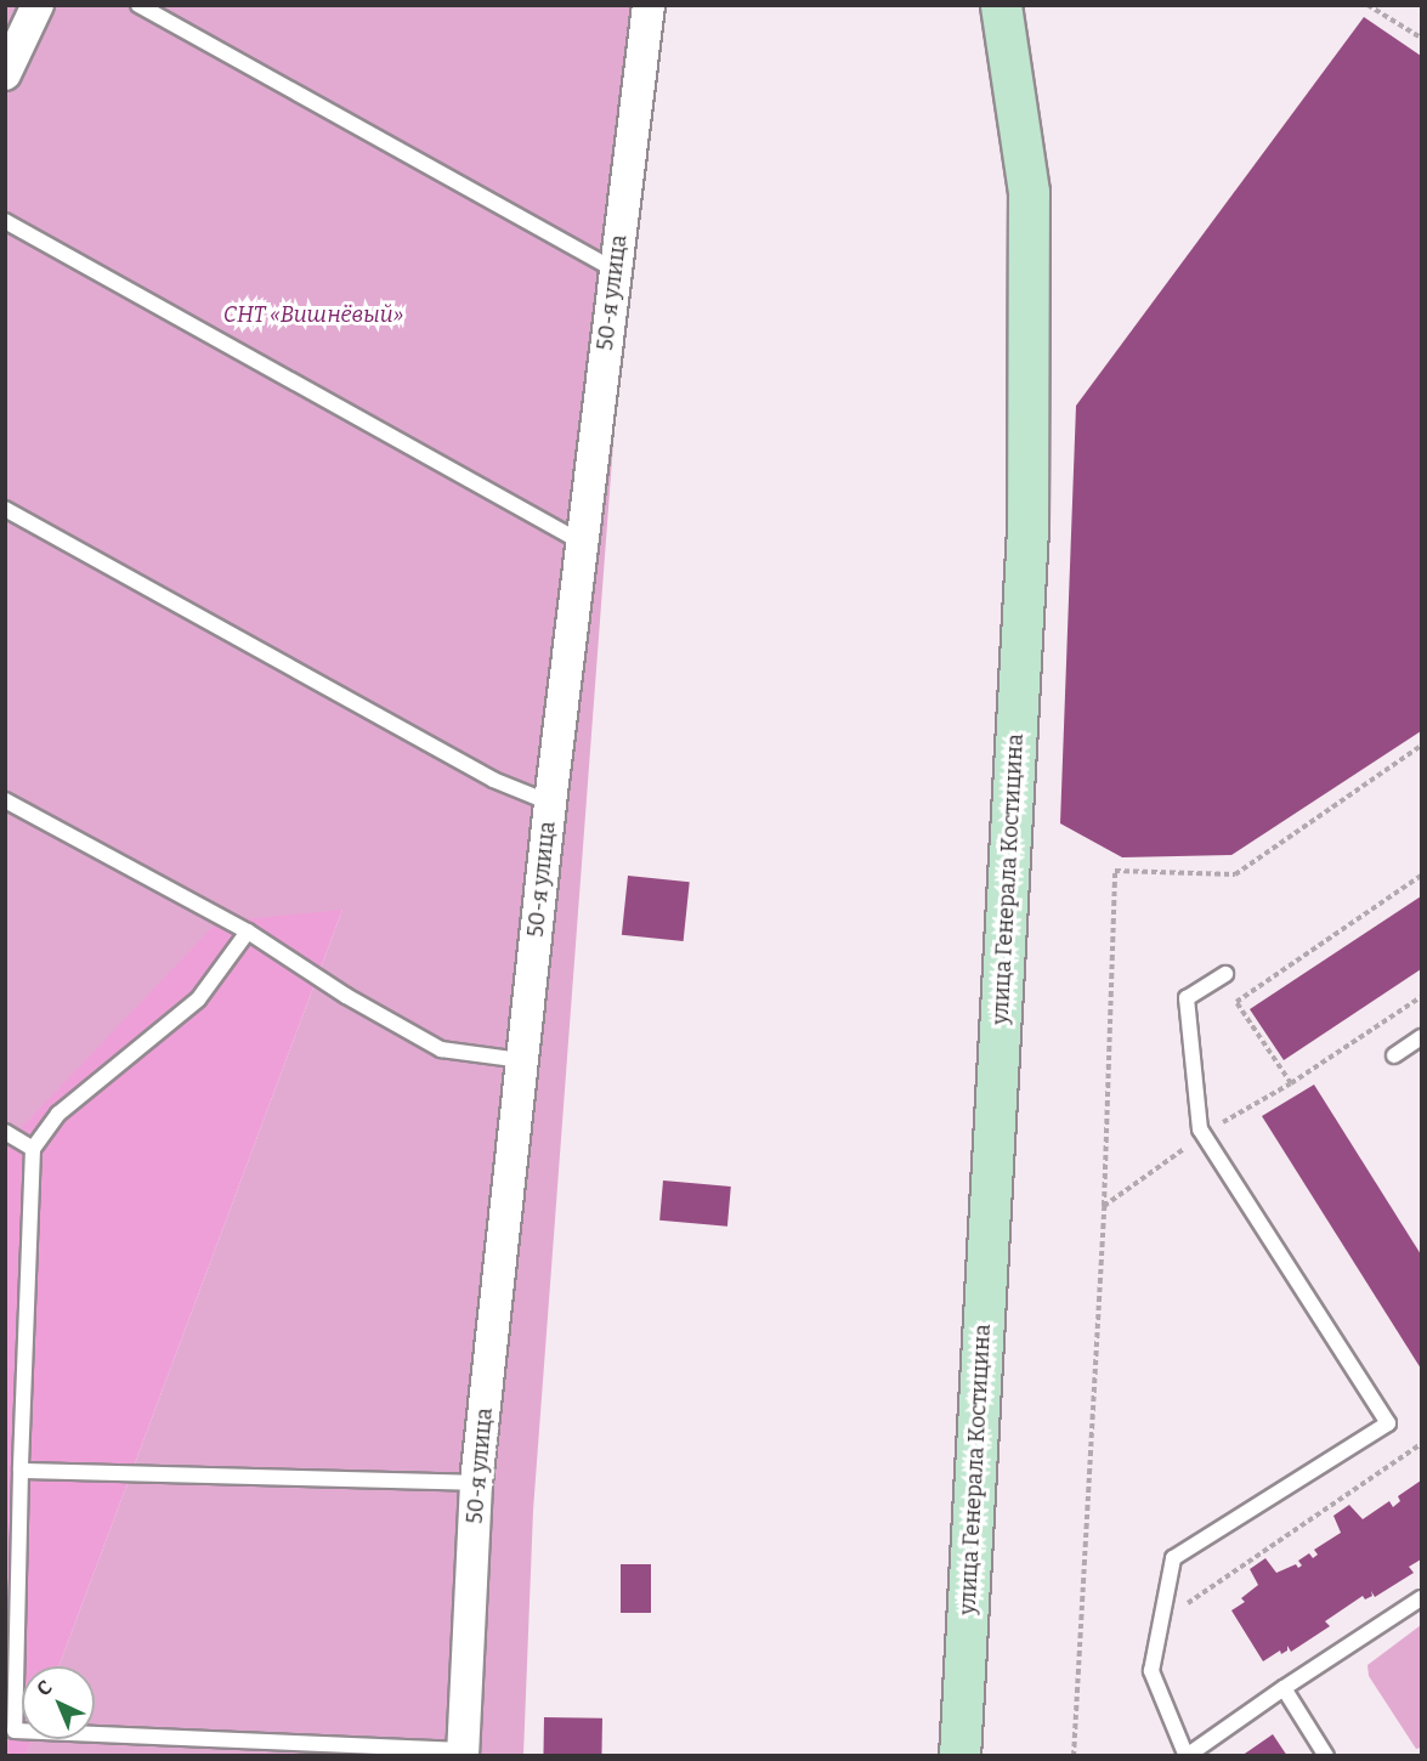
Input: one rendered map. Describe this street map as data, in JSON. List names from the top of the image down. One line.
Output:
{"streets":{"street":["50-я улица","улица Генерала Костицина"]},"parks":["СНТ «Вишнёвый»"],"north":"top left"}
